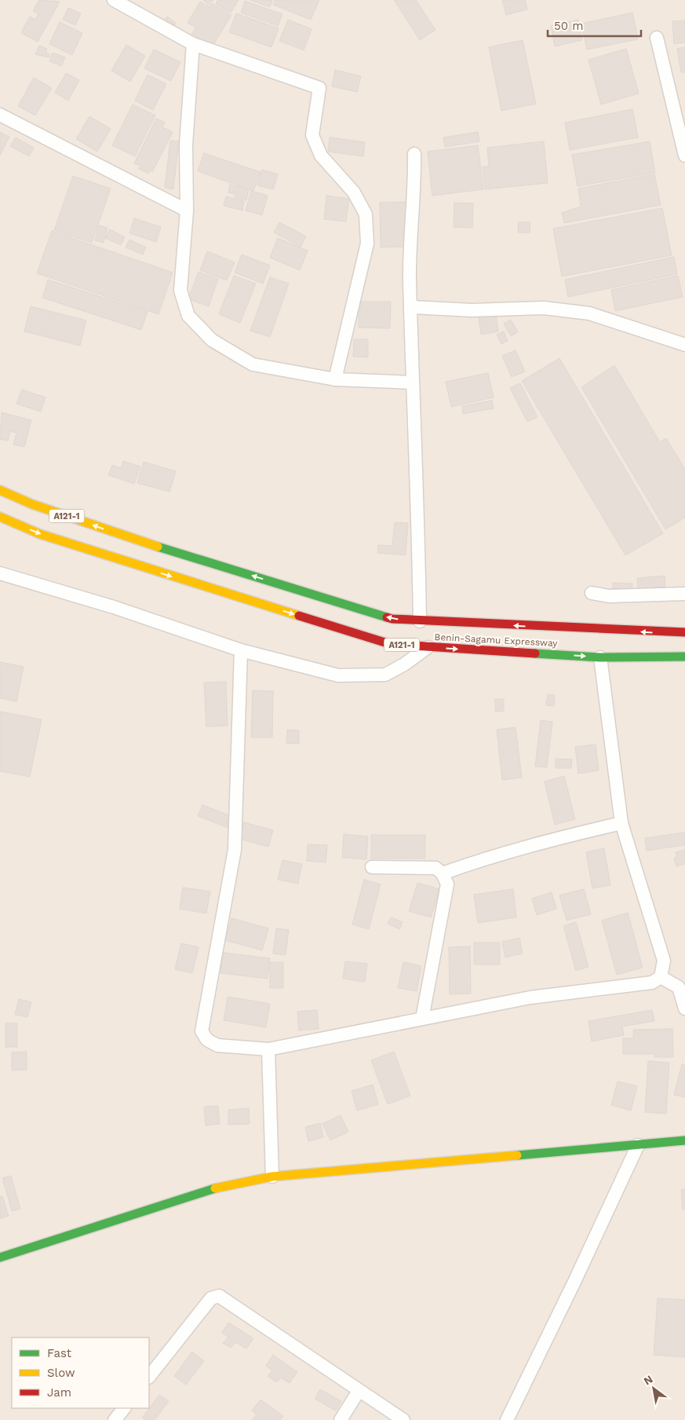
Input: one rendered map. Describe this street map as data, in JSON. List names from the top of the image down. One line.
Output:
{"streets":{"main road":["A121-1","Benin-Sagamu Expressway"]},"legend":["Fast","Slow","Jam"],"scale_bar":"50 m","north":"top left"}
